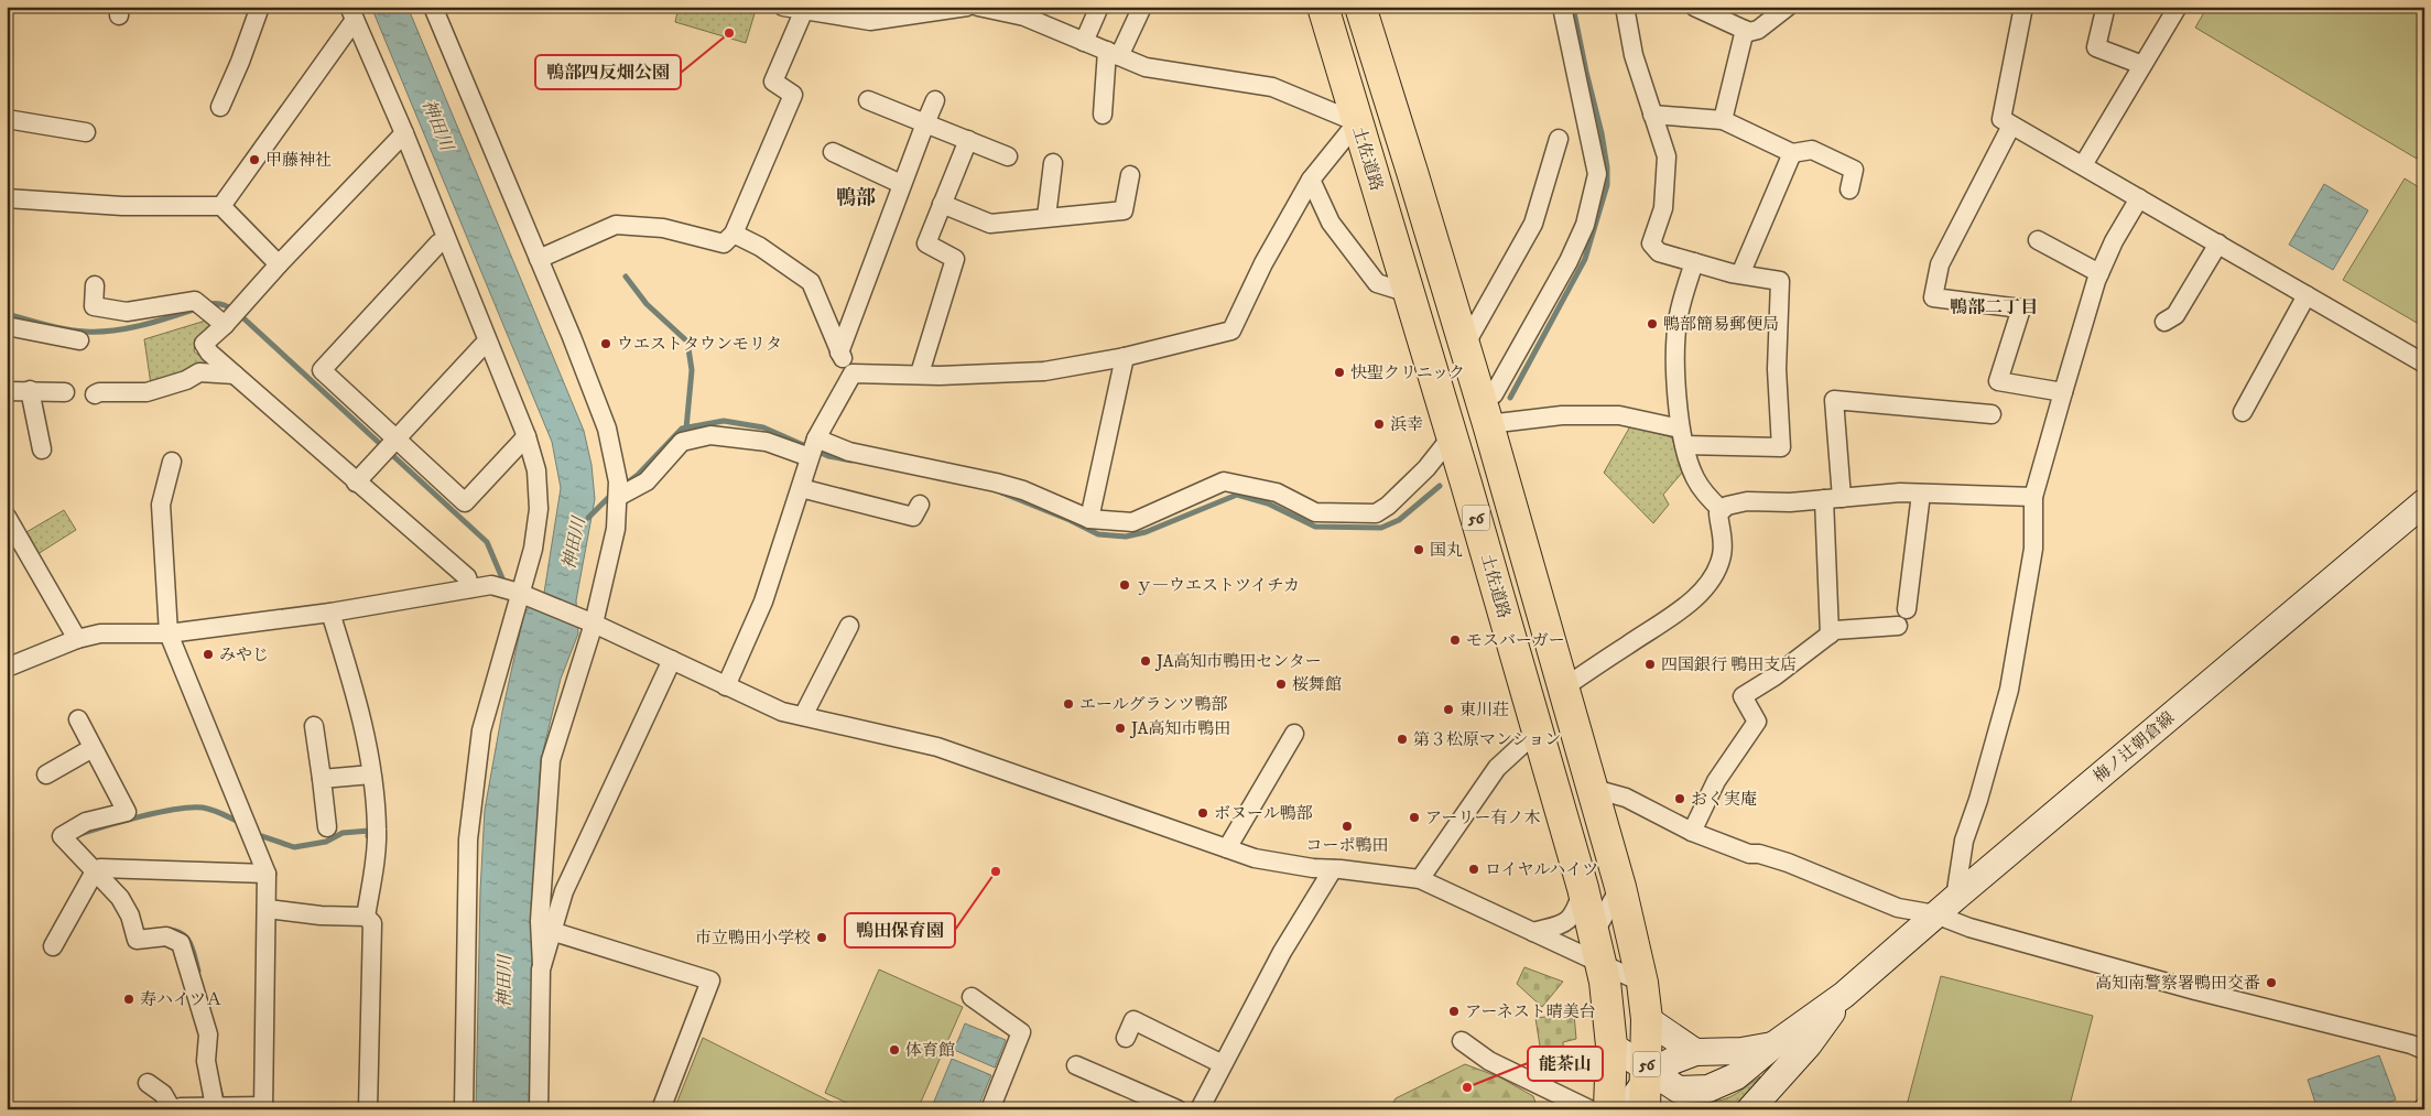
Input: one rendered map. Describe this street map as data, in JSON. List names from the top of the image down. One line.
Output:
{"streets":{"highway":["土佐道路","56"],"main road":["梅ノ辻朝倉線"]},"crossings":[["56","梅ノ辻朝倉線"]],"districts":["鴨部","鴨部二丁目"],"water":["神田川"],"places":["鴨部四反畑公園","甲藤神社","鴨部簡易郵便局","ウエストタウンモリタ","快聖クリニック","浜幸","国丸","ｙ―ウエストツイチカ","モスバーガー","みやじ","JA高知市鴨田センター","四国銀行 鴨田支店","桜舞館","エールグランツ鴨部","東川荘","JA高知市鴨田","第３松原マンション","おく実庵","ボヌール鴨部","アーリー有ノ木","コーポ鴨田","ロイヤルハイツ","鴨田保育園","市立鴨田小学校","高知南警察署鴨田交番","寿ハイツＡ","アーネスト晴美台","体育館","能茶山"]}
